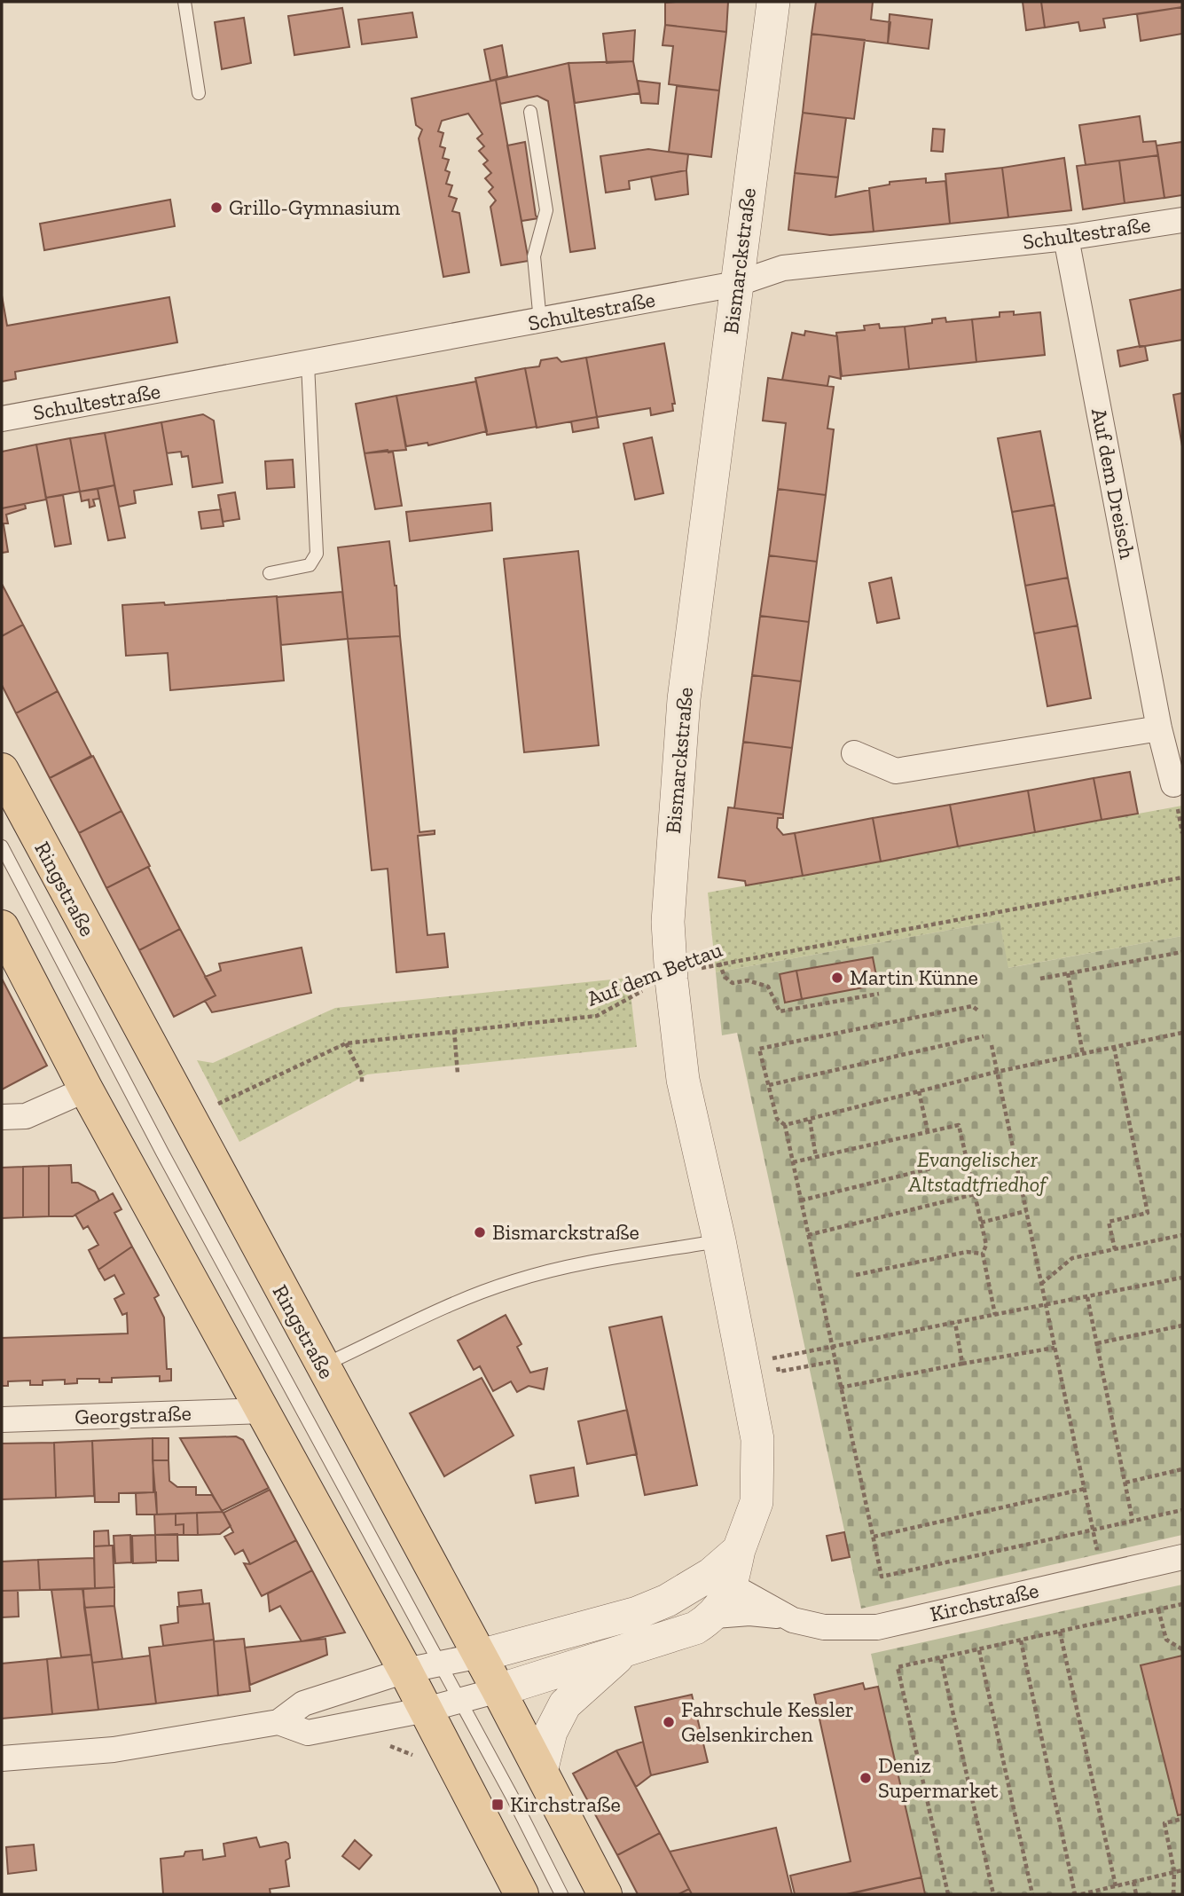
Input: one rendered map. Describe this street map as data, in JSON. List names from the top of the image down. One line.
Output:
{"streets":{"main road":["Ringstraße"],"street":["Schultestraße","Bismarckstraße","Auf dem Dreisch","Georgstraße","Kirchstraße"],"path":["Auf dem Bettau"]},"crossings":[["Schultestraße","Bismarckstraße"],["Schultestraße","Auf dem Dreisch"],["Bismarckstraße","Auf dem Bettau"],["Bismarckstraße","Kirchstraße"],["Ringstraße","Auf dem Bettau"],["Ringstraße","Kirchstraße"]],"parks":["Evangelischer Altstadtfriedhof"],"places":{"other":["Grillo-Gymnasium","Martin Künne","Bismarckstraße","Fahrschule Kessler Gelsenkirchen","Deniz Supermarket"],"transit":["Kirchstraße"]}}
